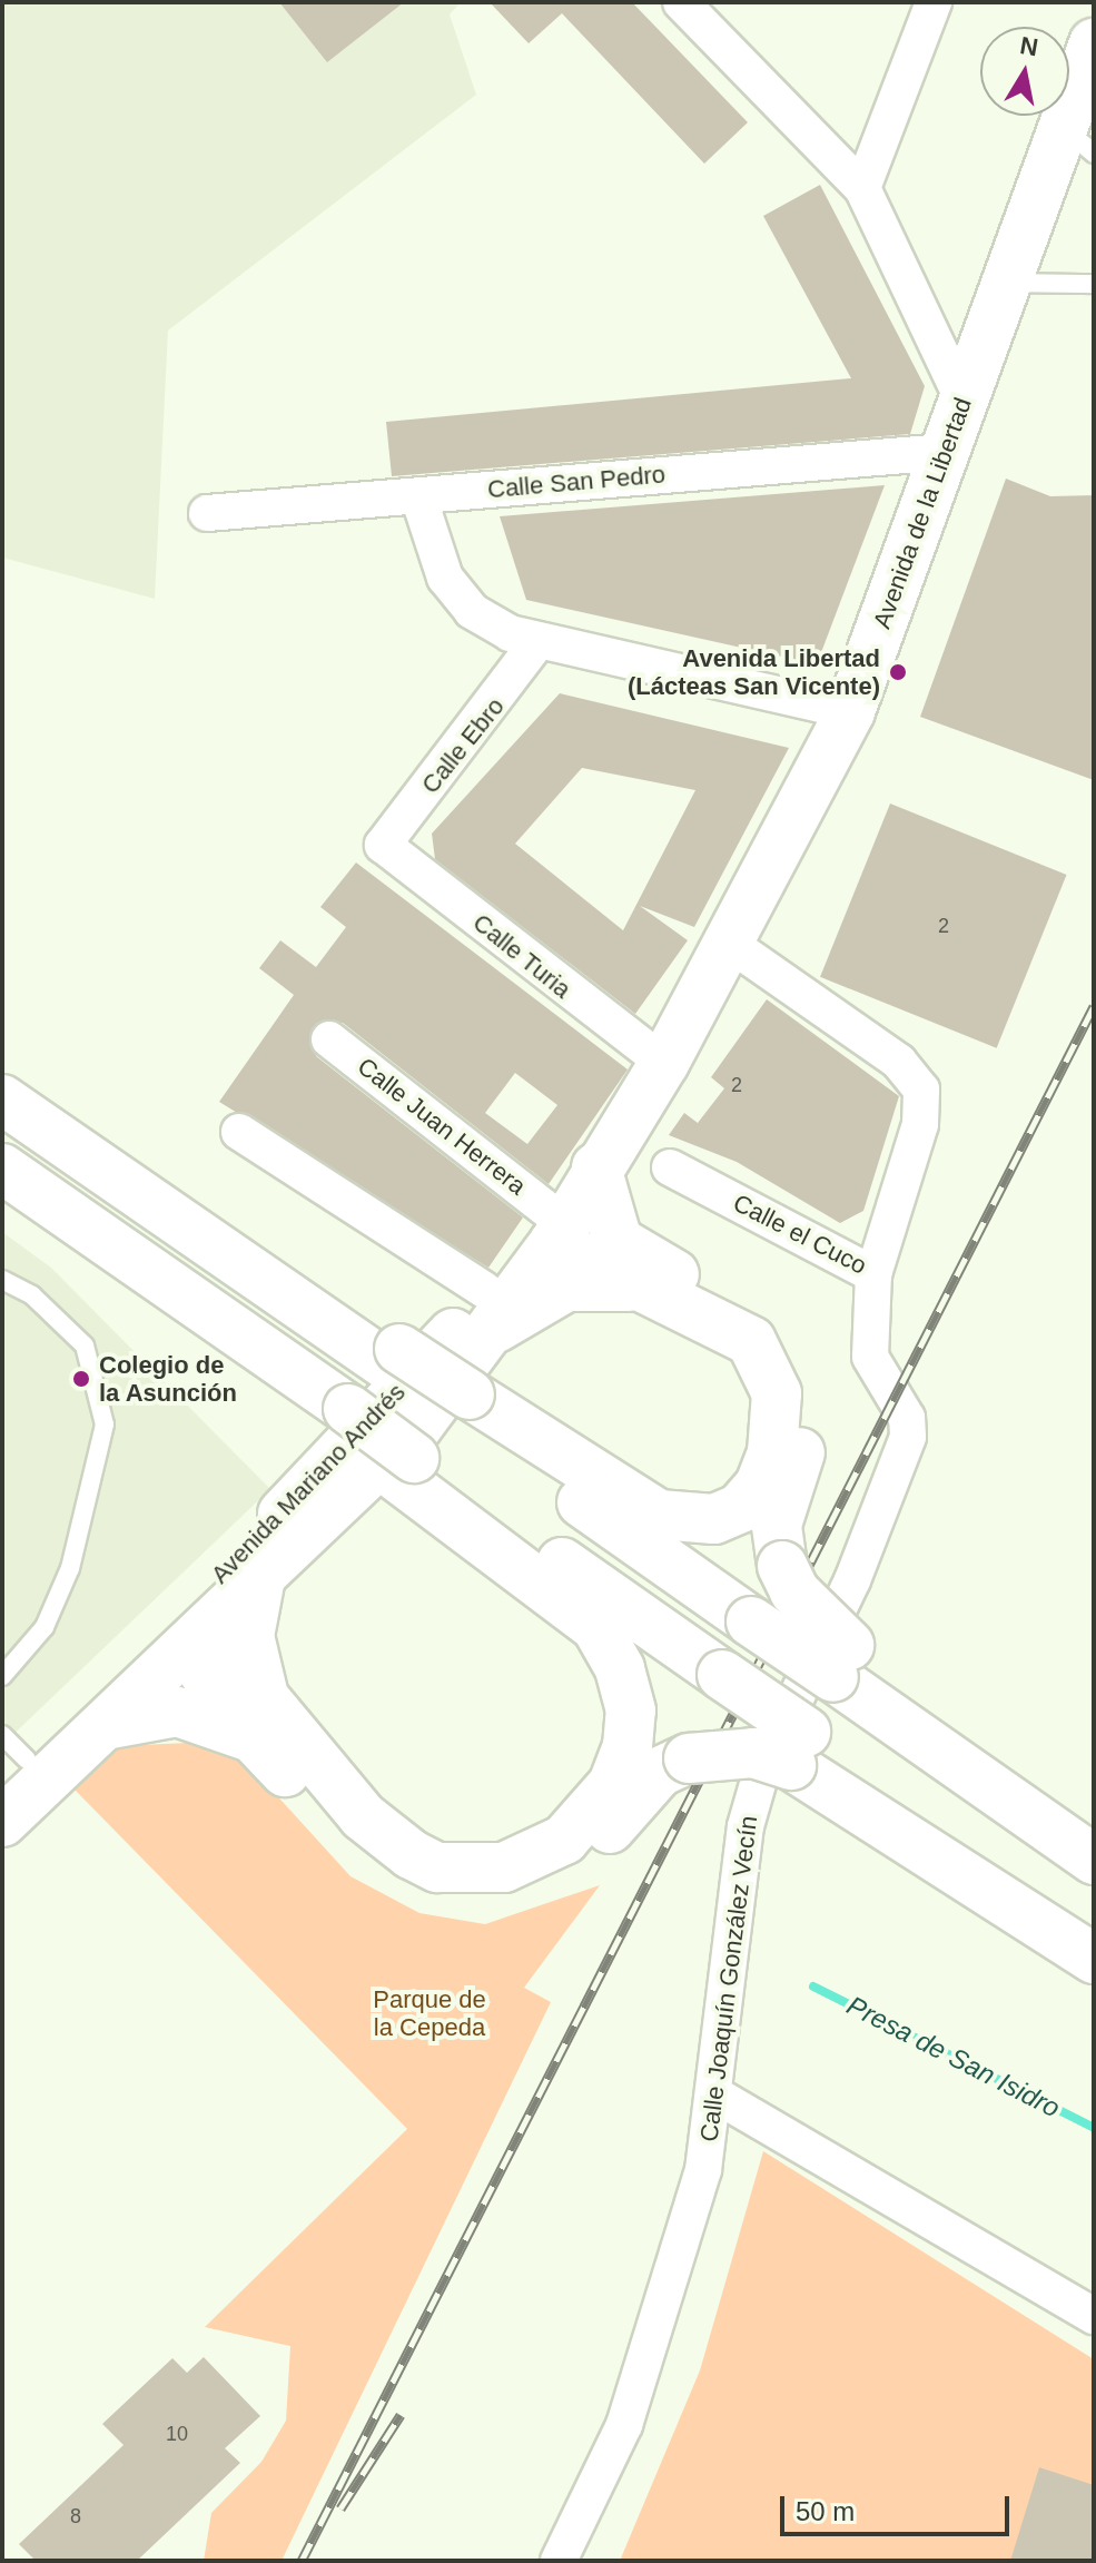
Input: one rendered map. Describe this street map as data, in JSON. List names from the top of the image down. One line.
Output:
{"streets":{"main road":["Avenida de la Libertad","Avenida Mariano Andrés"],"street":["Calle San Pedro","Calle Ebro","Calle Turia","Calle Juan Herrera","Calle el Cuco","Calle Joaquín González Vecín"]},"crossings":[["Calle San Pedro","Avenida de la Libertad"],["Avenida de la Libertad","Calle Turia"],["Avenida de la Libertad","Calle Juan Herrera"],["Avenida de la Libertad","Calle el Cuco"],["Avenida de la Libertad","Avenida Mariano Andrés"],["Calle Ebro","Calle Turia"],["Calle Juan Herrera","Avenida Mariano Andrés"],["Calle el Cuco","Calle Joaquín González Vecín"]],"water":["Presa de San Isidro"],"parks":["Parque de la Cepeda"],"places":["Avenida Libertad (Lácteas San Vicente)","Colegio de la Asunción"],"house_numbers":["2","2","10","8"],"scale_bar":"50 m","north":"top"}
